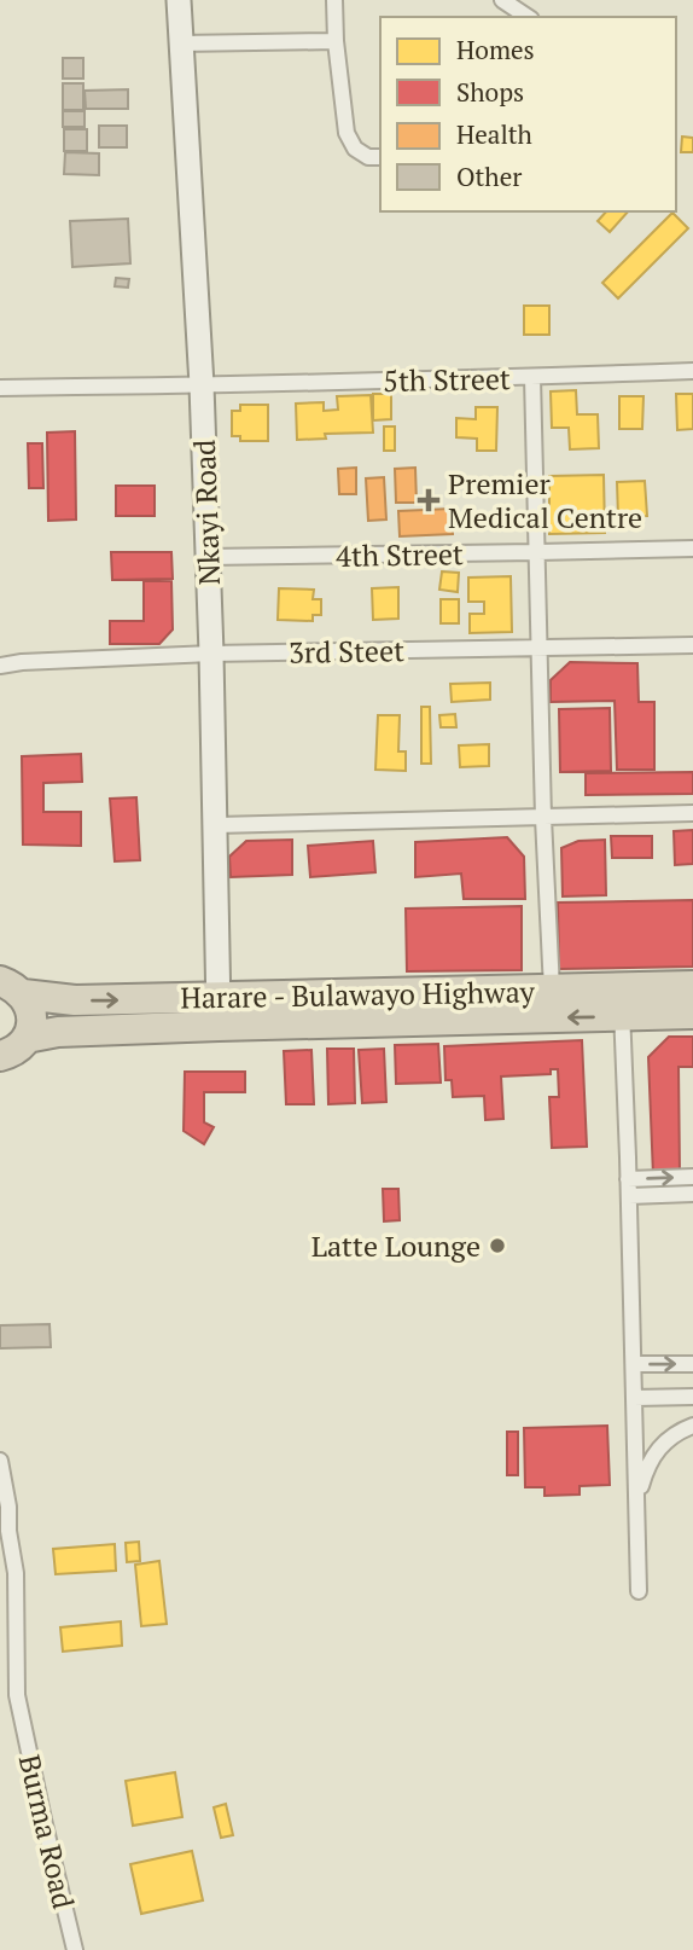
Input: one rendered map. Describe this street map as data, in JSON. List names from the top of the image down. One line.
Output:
{"streets":{"highway":["Harare - Bulawayo Highway"],"main road":["Nkayi Road"],"street":["5th Street","4th Street","3rd Steet","Burma Road"]},"crossings":[["5th Street","Nkayi Road"],["Nkayi Road","4th Street"],["Nkayi Road","3rd Steet"],["Nkayi Road","Harare - Bulawayo Highway"]],"places":{"health":["Premier Medical Centre"],"other":["Latte Lounge"]},"legend":["Homes","Shops","Health","Other"]}
